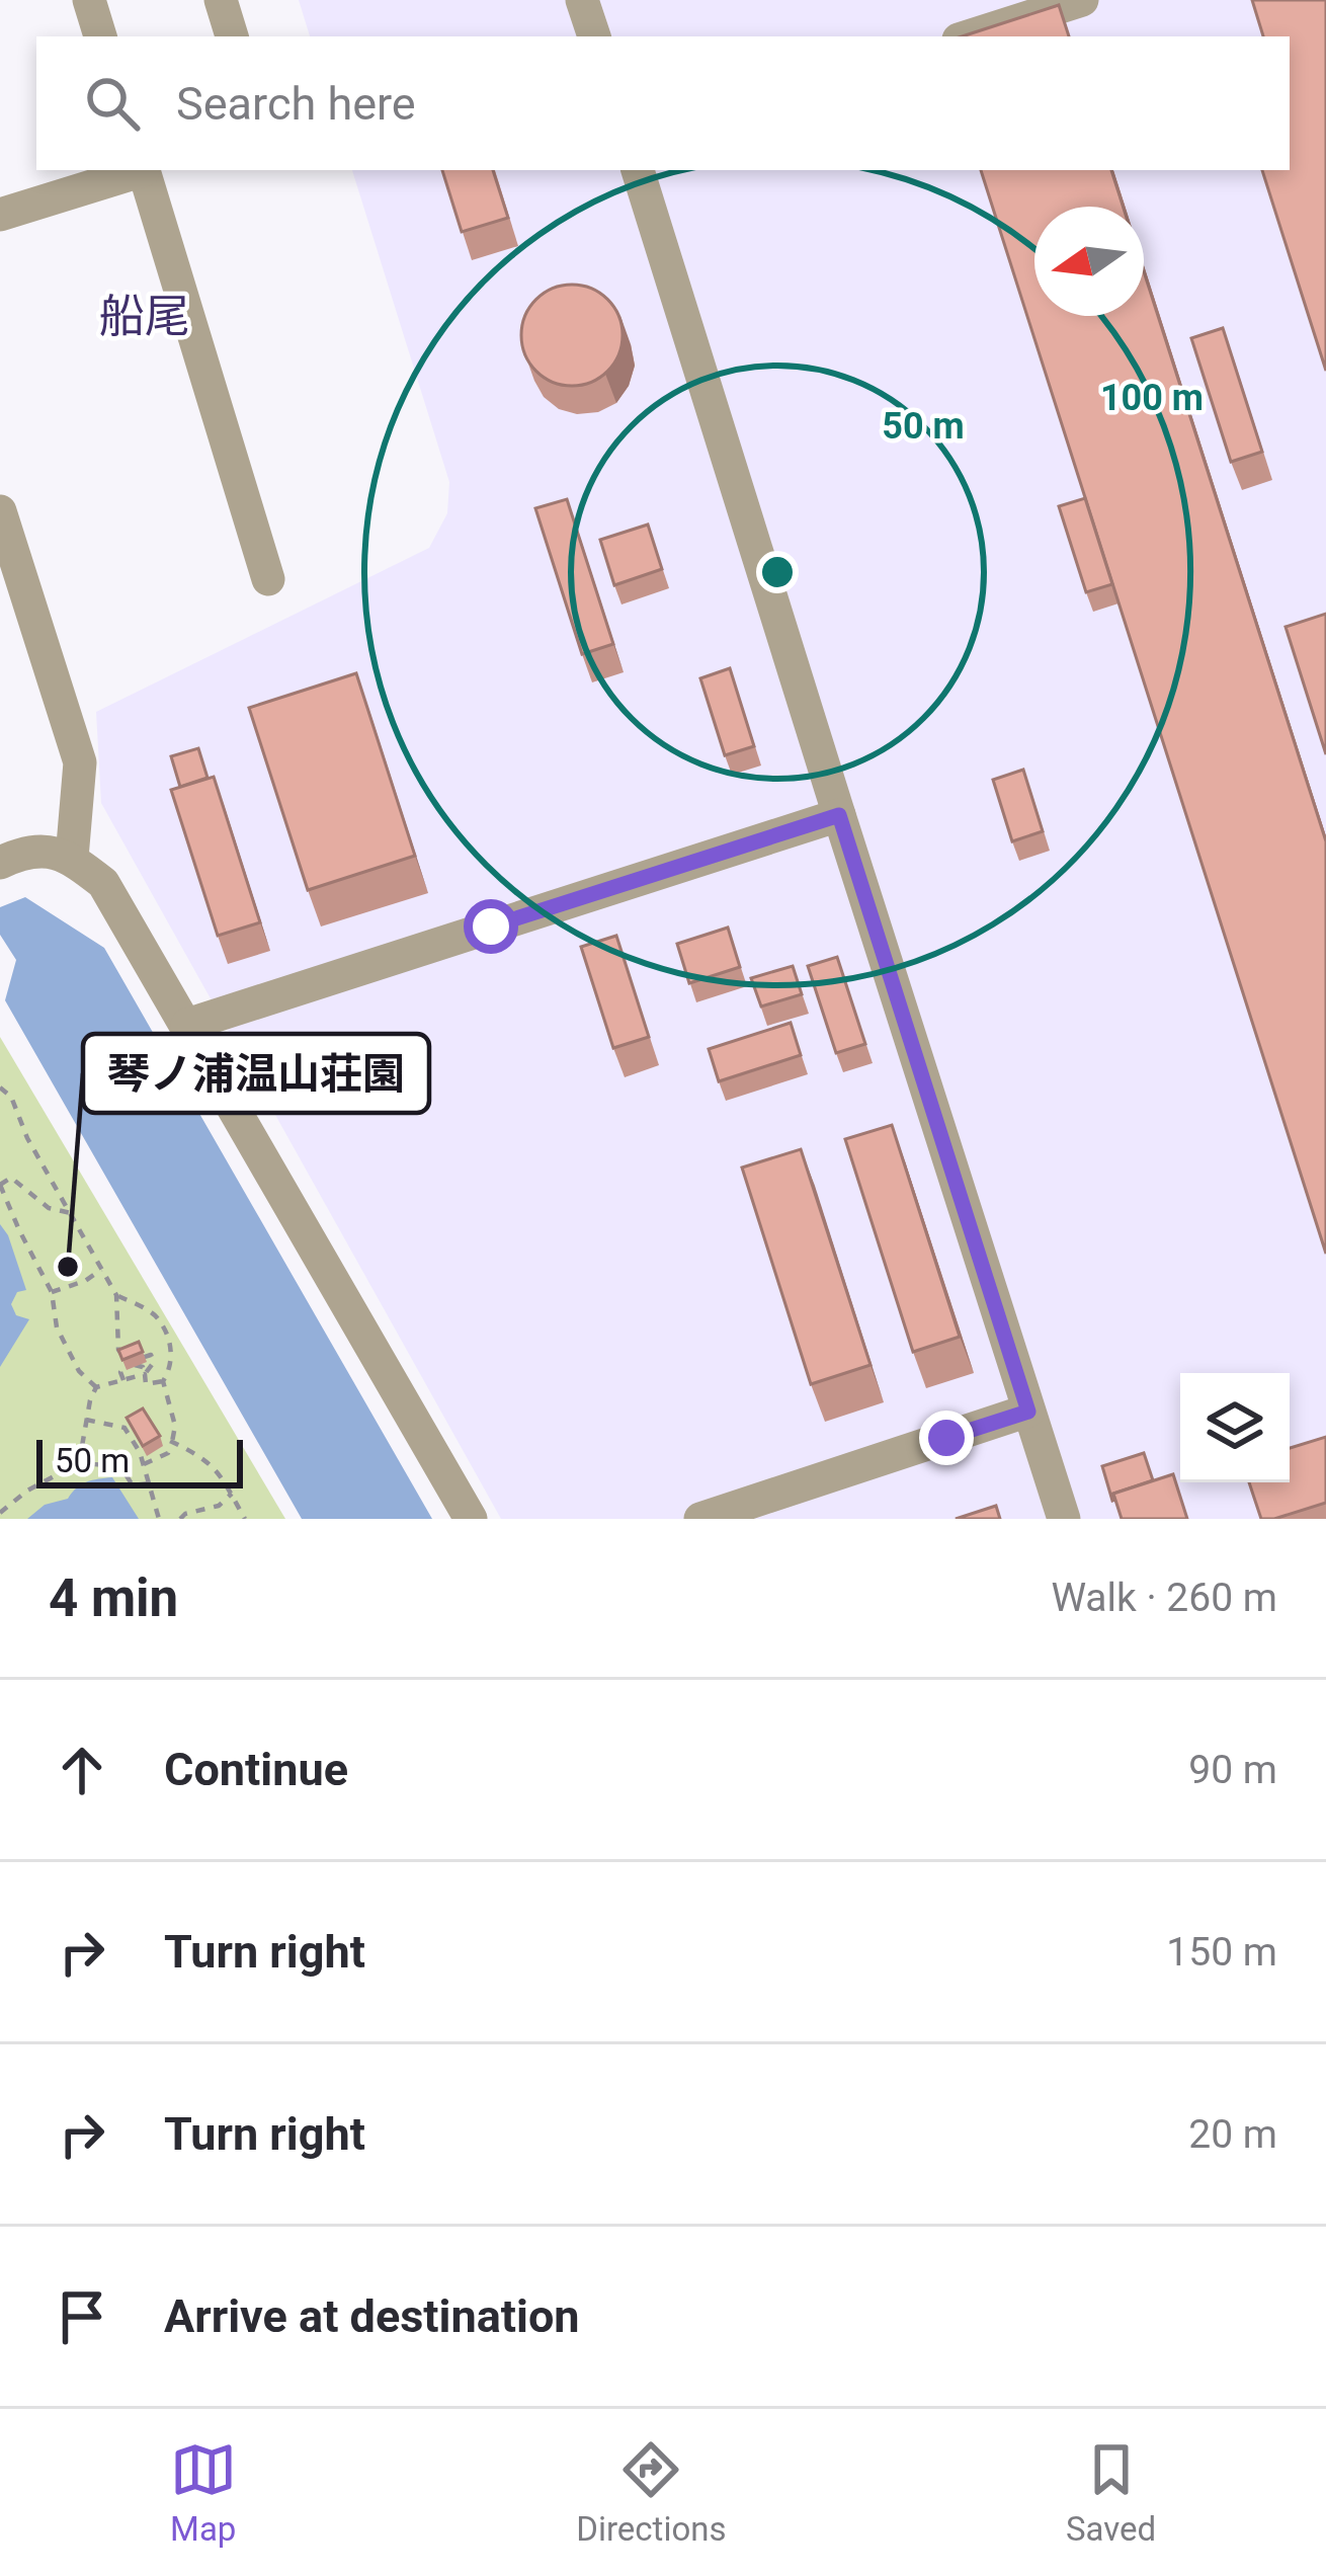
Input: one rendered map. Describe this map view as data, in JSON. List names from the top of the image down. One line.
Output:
{"districts":["船尾"],"places":["琴ノ浦温山荘園"],"scale_bar":"50 m","north":"left","page":{"search":"Search here","scale":"50 m","heading":["4 min","Walk · 260 m"],"list":[["Continue","90 m"],["Turn right","150 m"],["Turn right","20 m"],"Arrive at destination"],"nav":["Map","Directions","Saved"]},"rings":["100 m","50 m"]}
